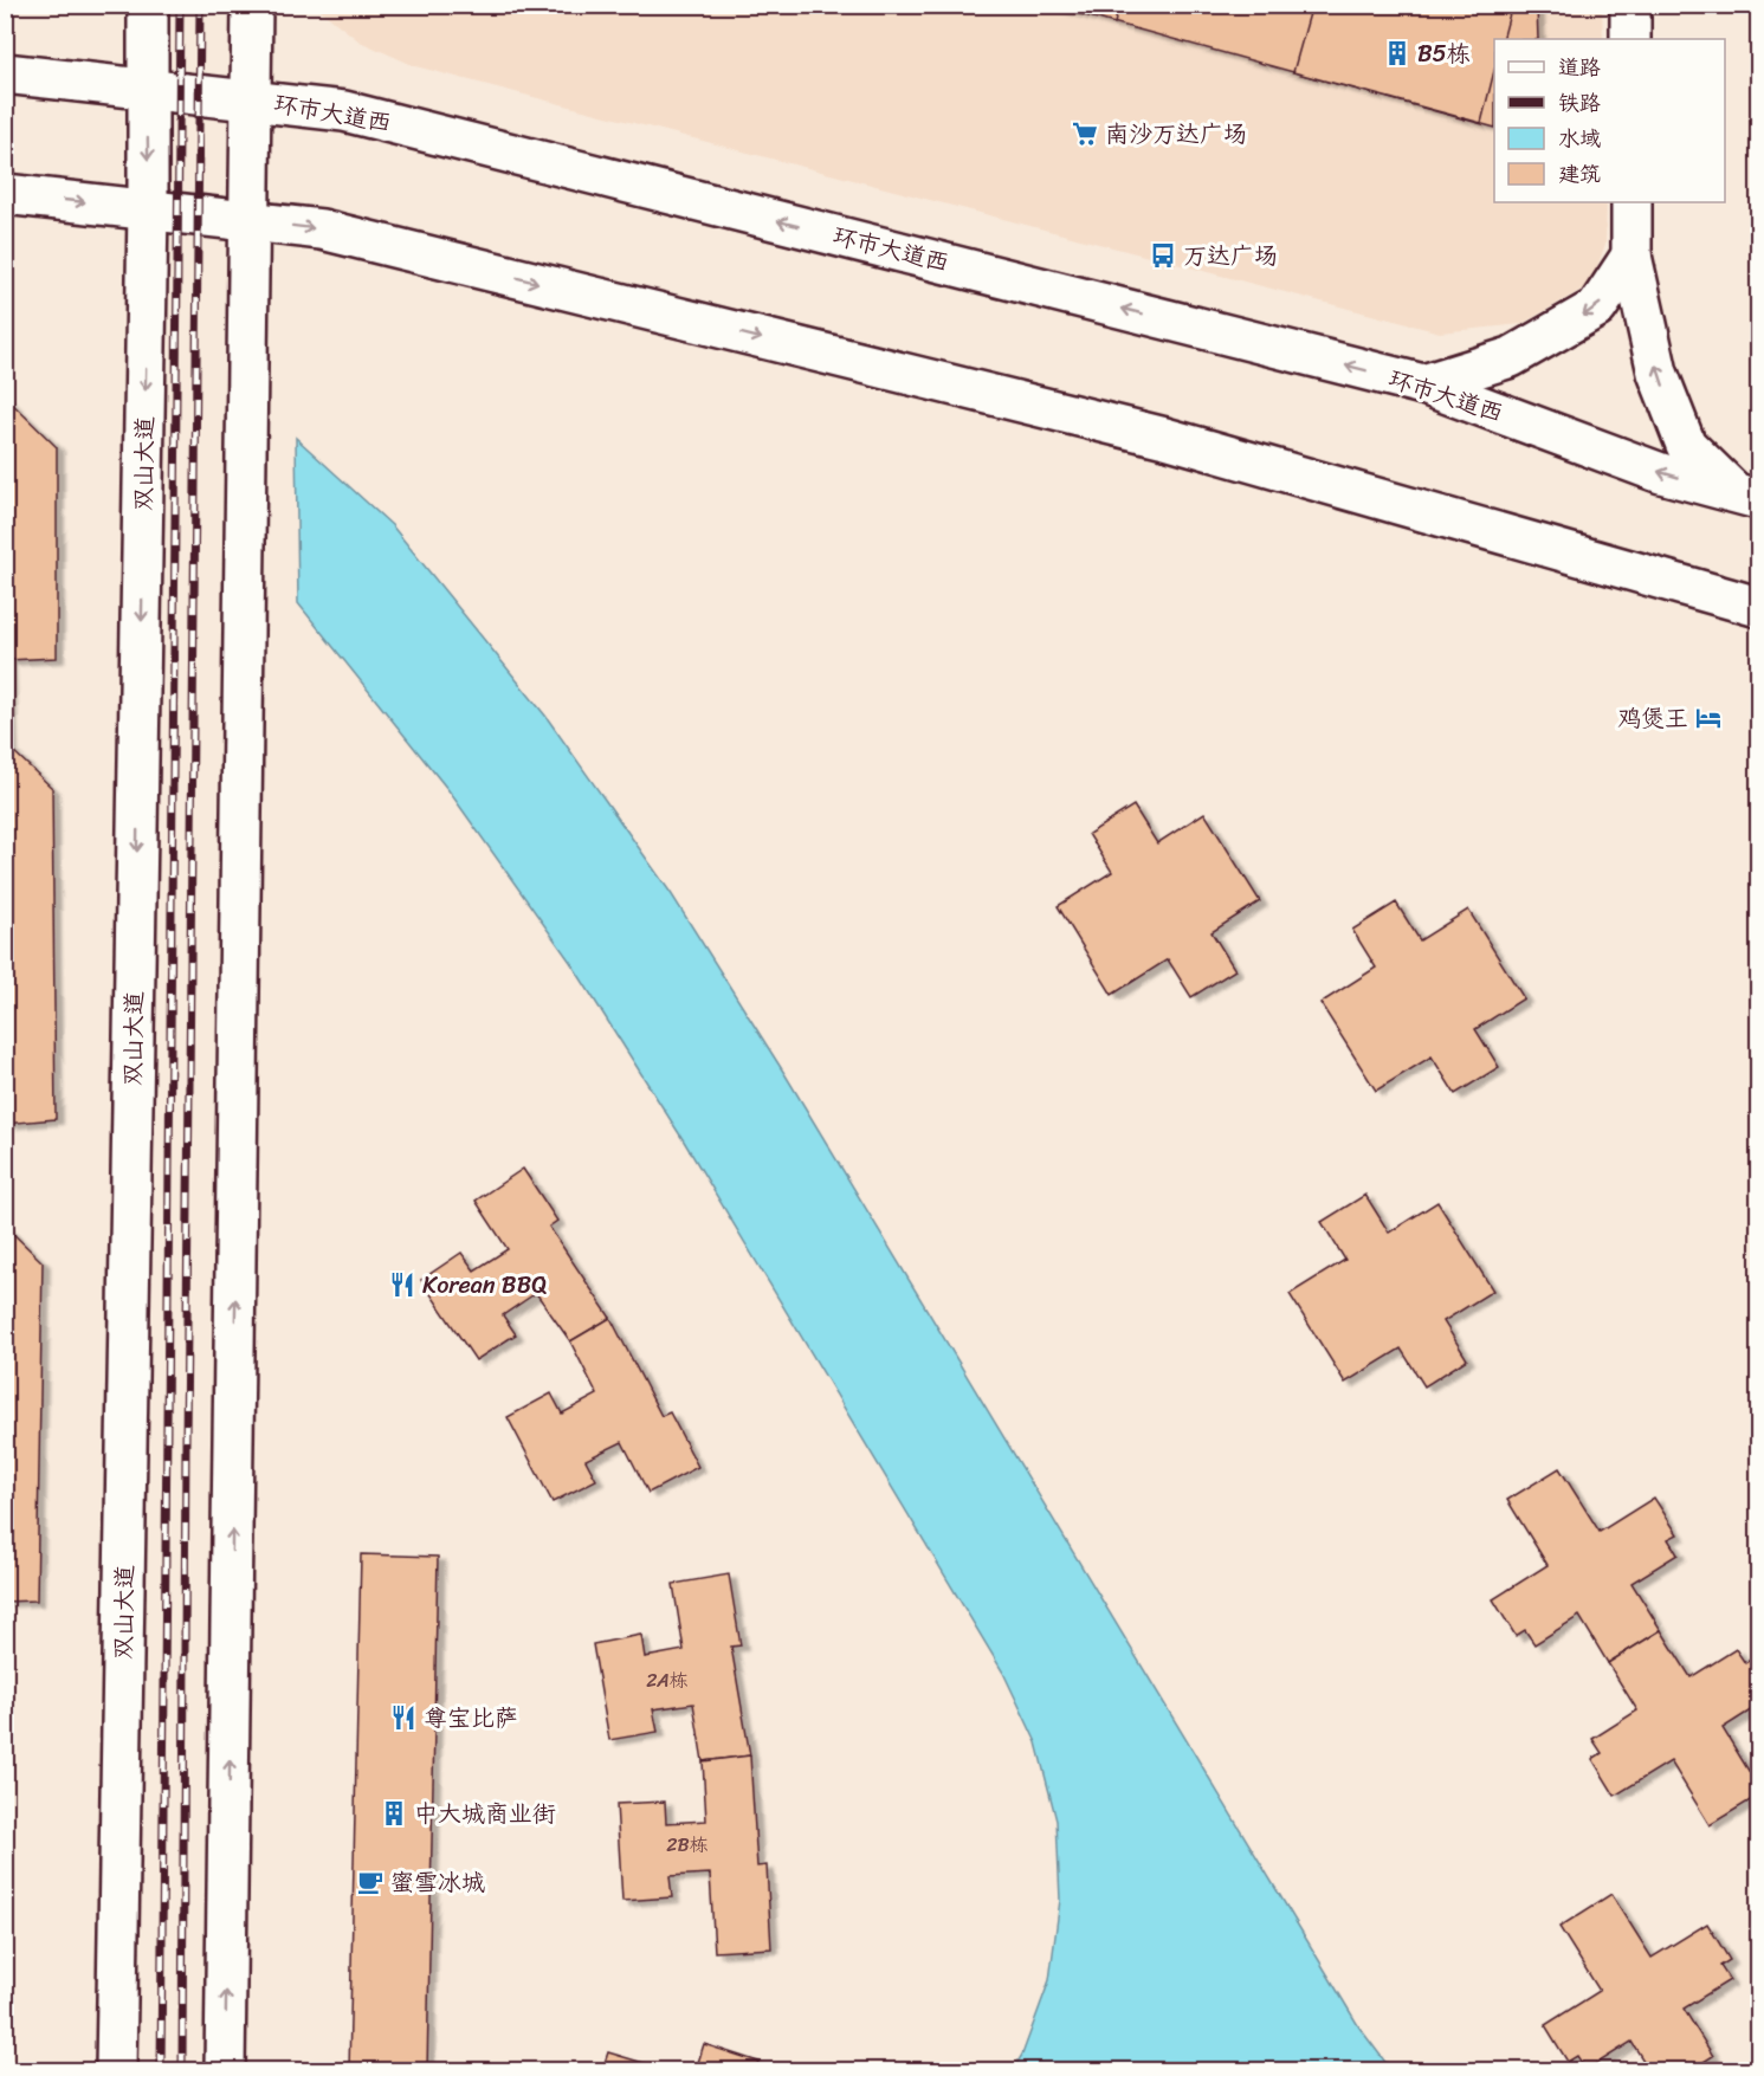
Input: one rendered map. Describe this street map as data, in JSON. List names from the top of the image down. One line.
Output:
{"streets":{"street":["环市大道西","双山大道"]},"crossings":[["环市大道西","双山大道"]],"places":{"building":["B5栋","中大城商业街"],"supermarket":["南沙万达广场"],"bus stop":["万达广场"],"hotel":["鸡煲王"],"restaurant":["Korean BBQ","尊宝比萨"],"cafe":["蜜雪冰城"]},"house_numbers":["2A栋","2B栋"],"legend":["道路","铁路","水域","建筑"]}
